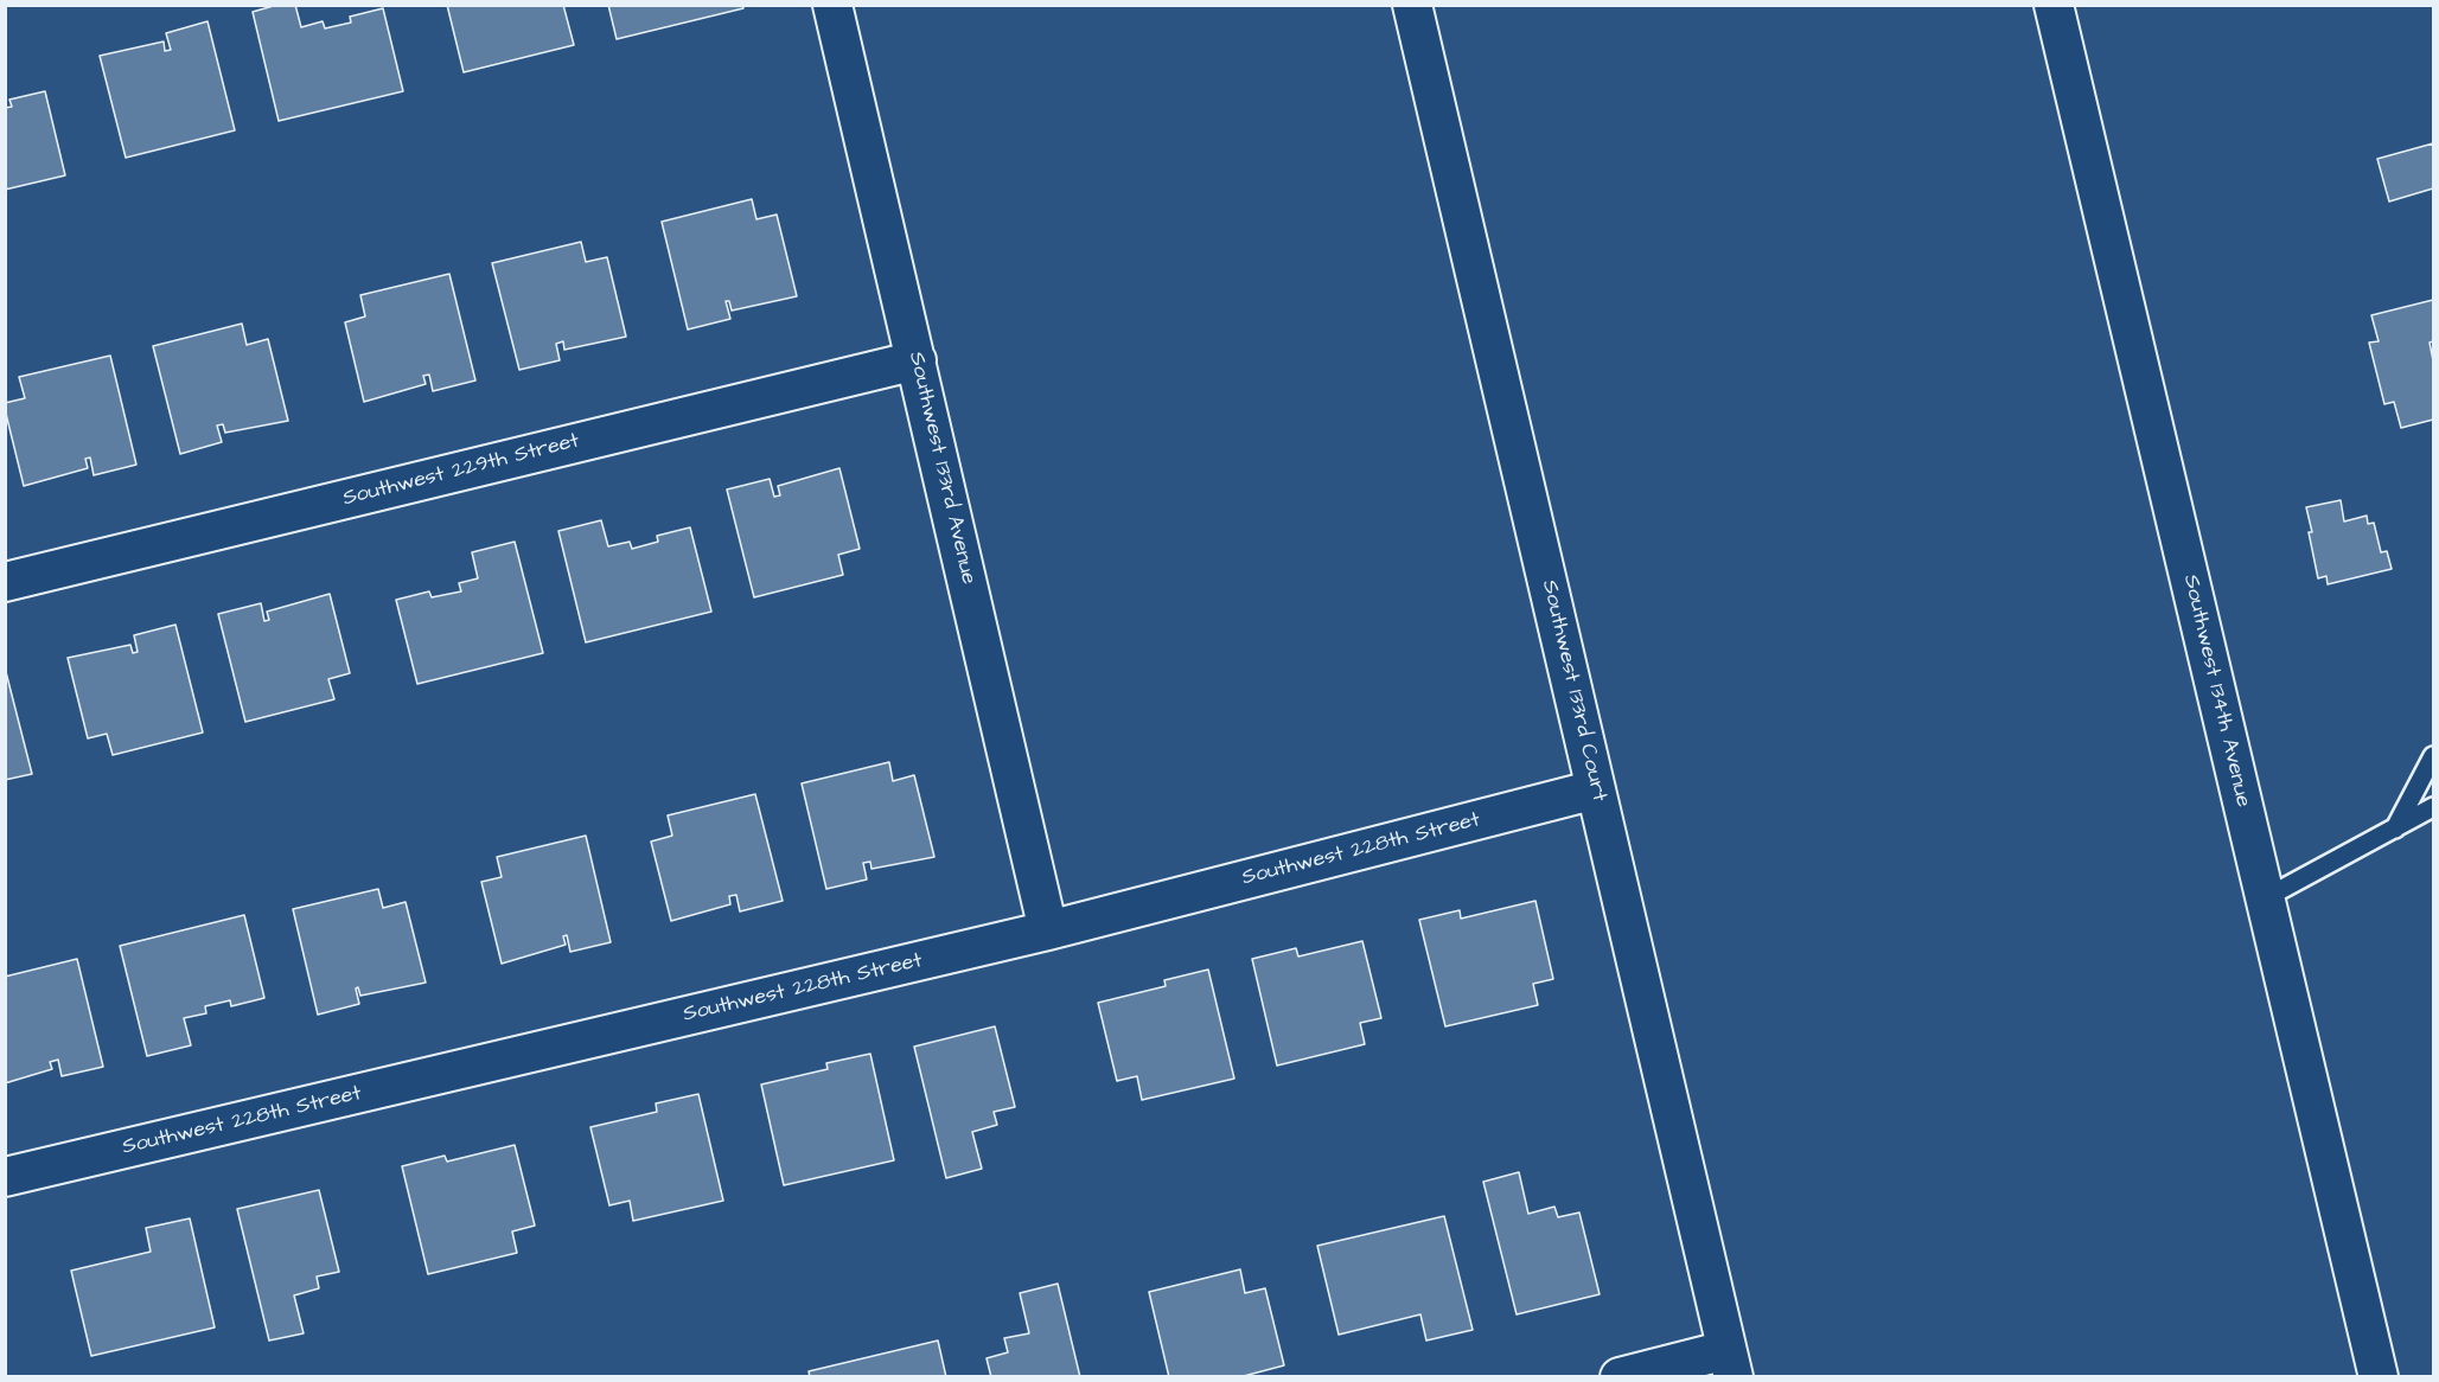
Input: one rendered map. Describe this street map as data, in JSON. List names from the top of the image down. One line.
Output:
{"streets":{"street":["Southwest 133rd Avenue","Southwest 229th Street","Southwest 133rd Court","Southwest 134th Avenue","Southwest 228th Street"]},"crossings":[["Southwest 133rd Avenue","Southwest 229th Street"],["Southwest 133rd Avenue","Southwest 228th Street"],["Southwest 133rd Court","Southwest 228th Street"]]}
